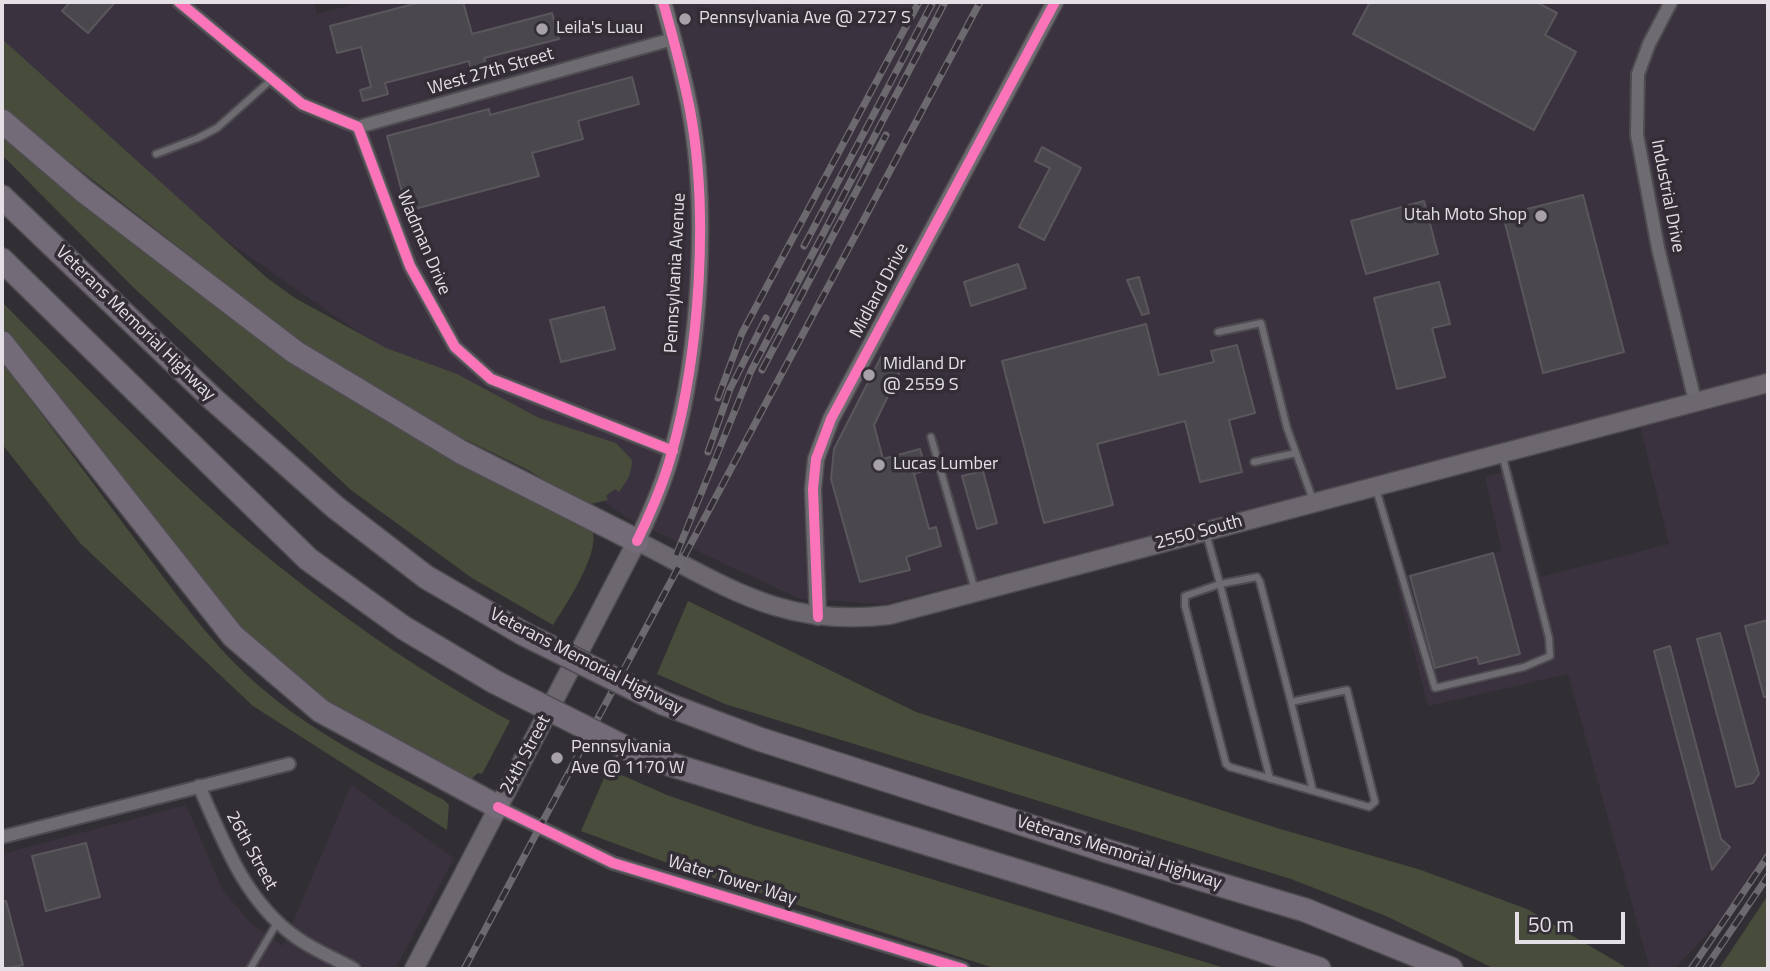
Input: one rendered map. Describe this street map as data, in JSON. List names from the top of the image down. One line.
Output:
{"streets":{"highway":["Veterans Memorial Highway"],"main road":["2550 South","24th Street"],"street":["West 27th Street","Industrial Drive","Wadman Drive","Pennsylvania Avenue","Midland Drive","26th Street","Water Tower Way"]},"crossings":[["West 27th Street","Wadman Drive"],["West 27th Street","Pennsylvania Avenue"],["Industrial Drive","2550 South"],["Wadman Drive","Pennsylvania Avenue"],["Pennsylvania Avenue","2550 South"],["Pennsylvania Avenue","24th Street"],["Midland Drive","2550 South"],["2550 South","24th Street"],["24th Street","Water Tower Way"]],"places":["Pennsylvania Ave @ 2727 S","Leila's Luau","Utah Moto Shop","Midland Dr @ 2559 S","Lucas Lumber","Pennsylvania Ave @ 1170 W"],"scale_bar":"50 m"}
